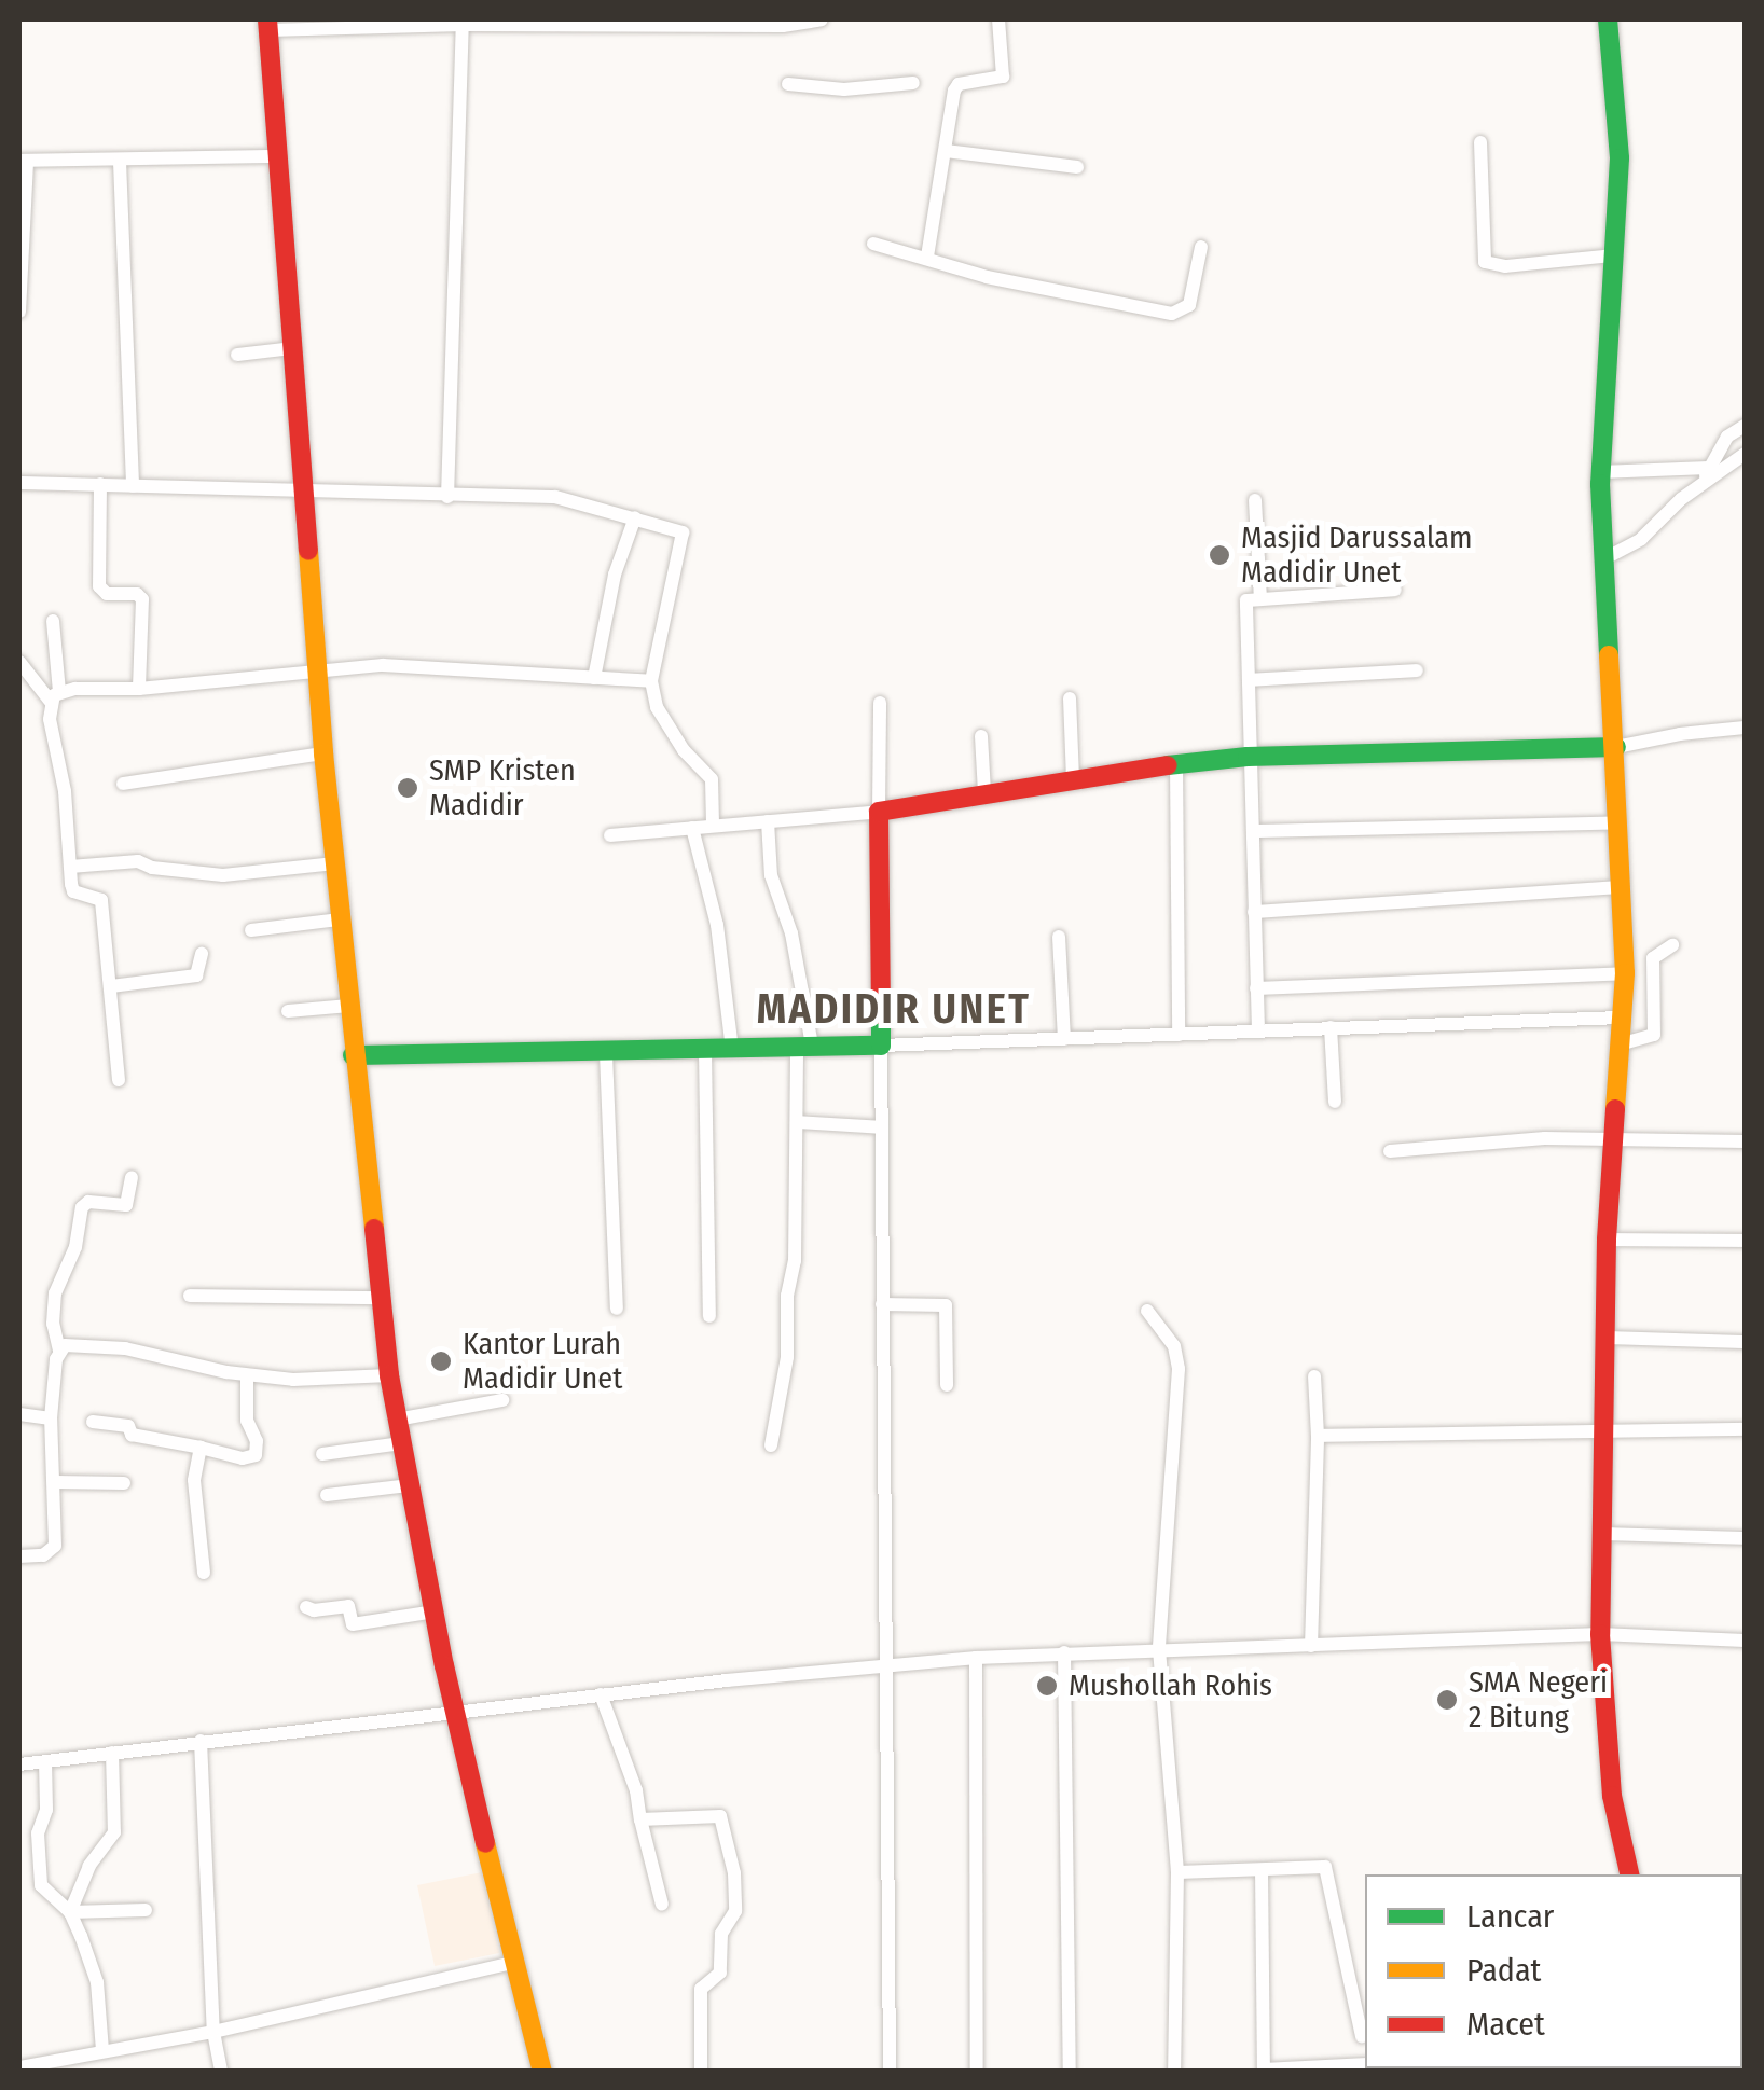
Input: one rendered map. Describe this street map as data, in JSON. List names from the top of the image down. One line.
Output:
{"districts":["MADIDIR UNET"],"places":["Masjid Darussalam Madidir Unet","SMP Kristen Madidir","Kantor Lurah Madidir Unet","Mushollah Rohis","SMA Negeri 2 Bitung"],"legend":["Lancar","Padat","Macet"]}
